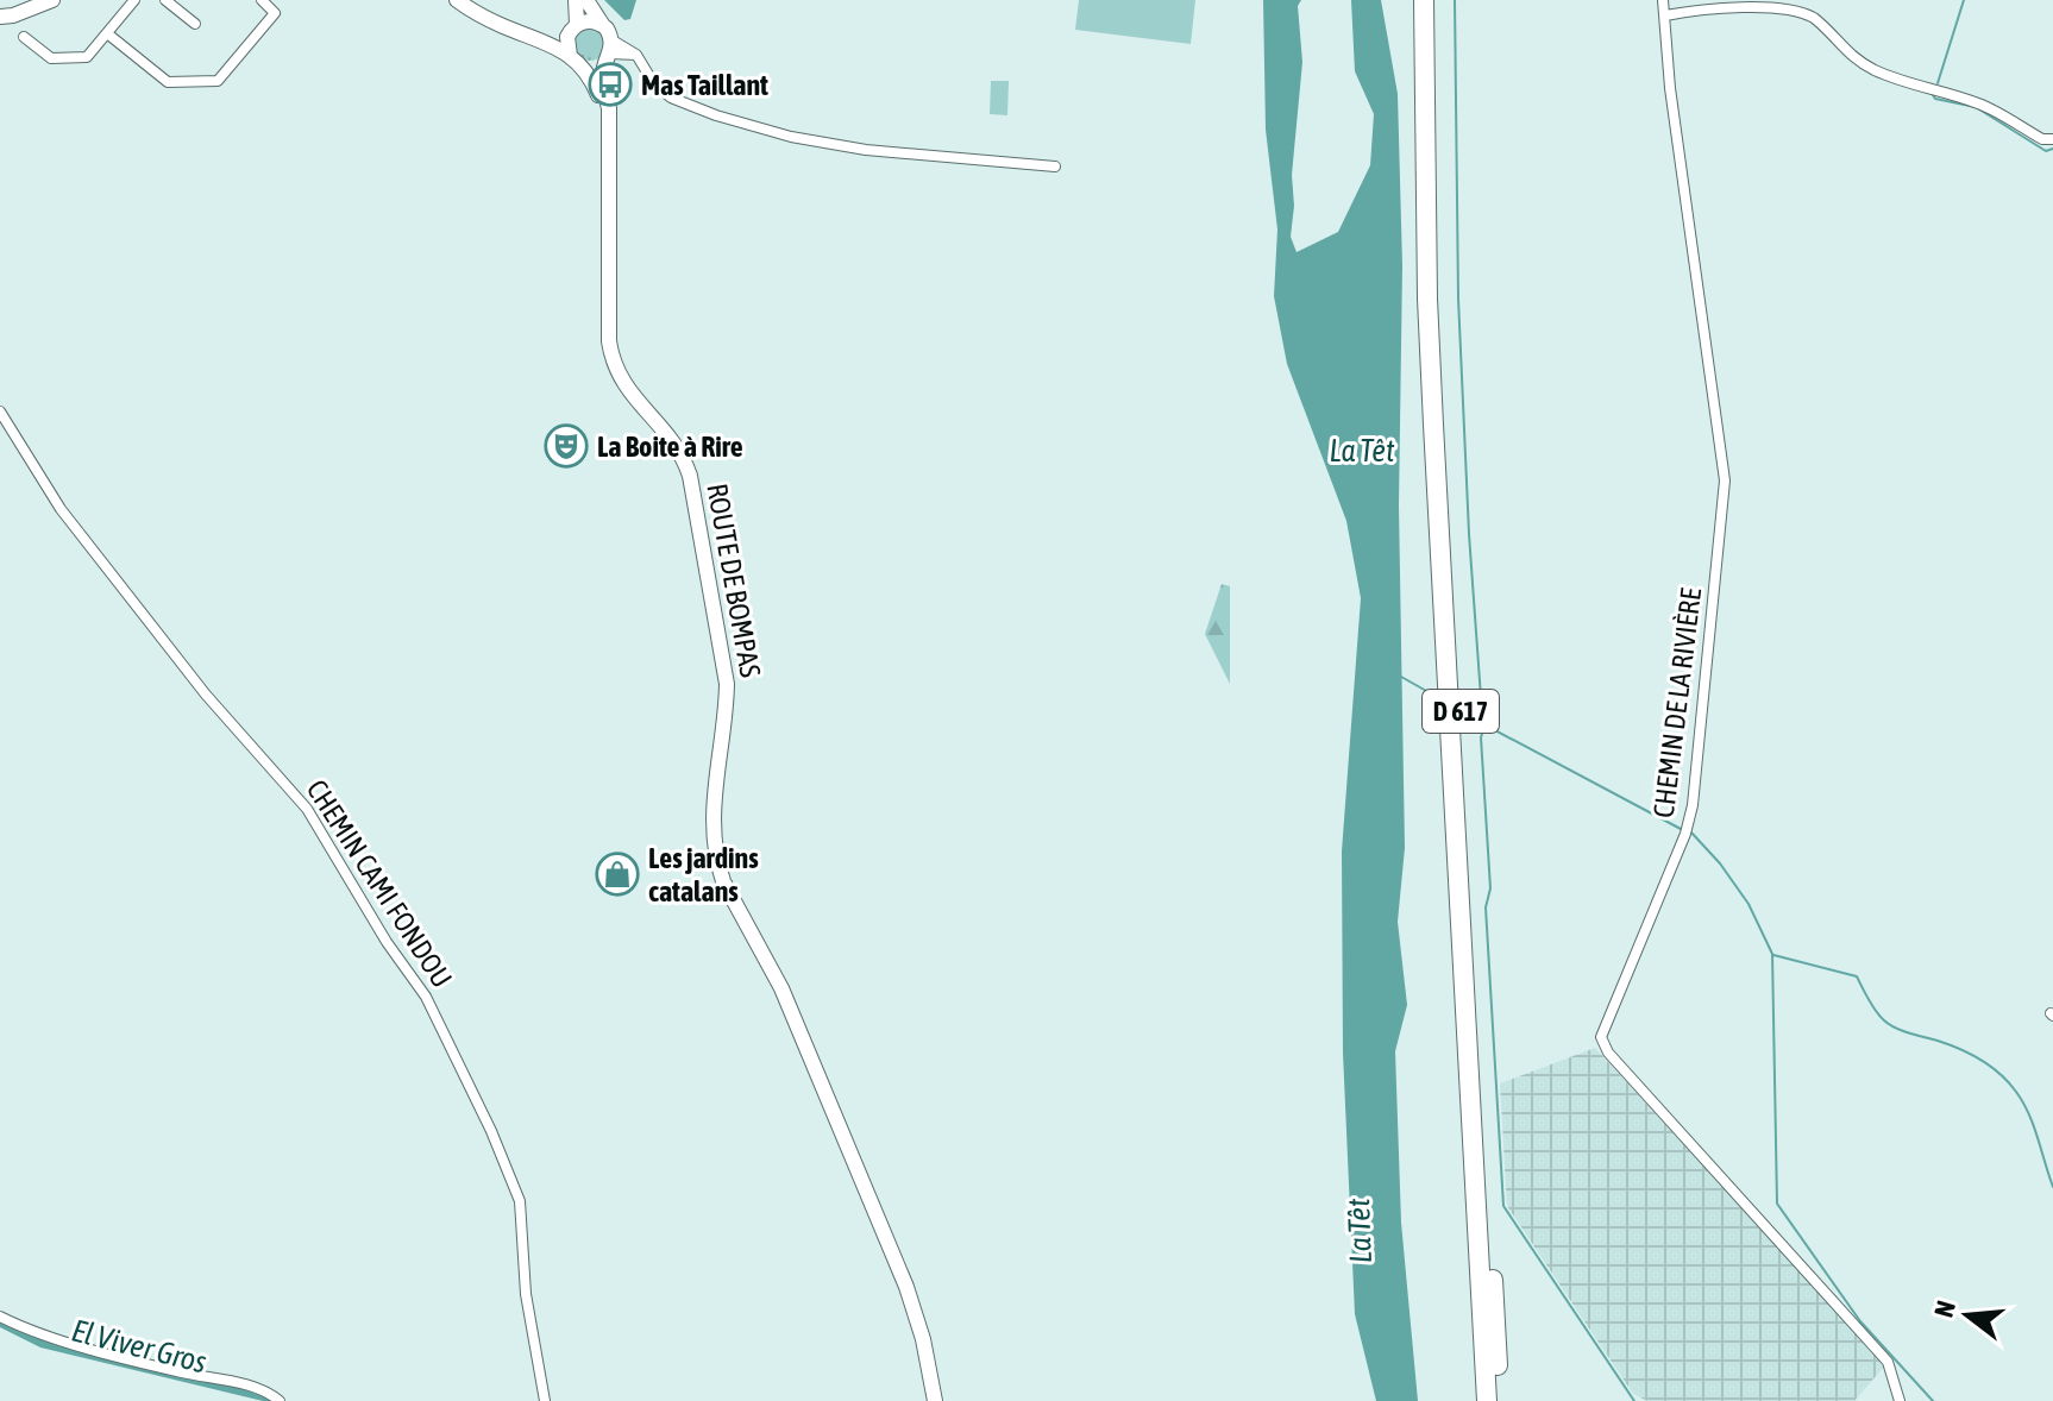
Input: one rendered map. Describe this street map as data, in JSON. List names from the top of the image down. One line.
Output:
{"streets":{"highway":["D 617"],"main road":["ROUTE DE BOMPAS"],"street":["CHEMIN DE LA RIVIÈRE","CHEMIN CAMI FONDOU"]},"water":["La Têt","El Viver Gros"],"places":{"bus stop":["Mas Taillant"],"theatre":["La Boite à Rire"],"shop":["Les jardins catalans"]},"north":"left"}
